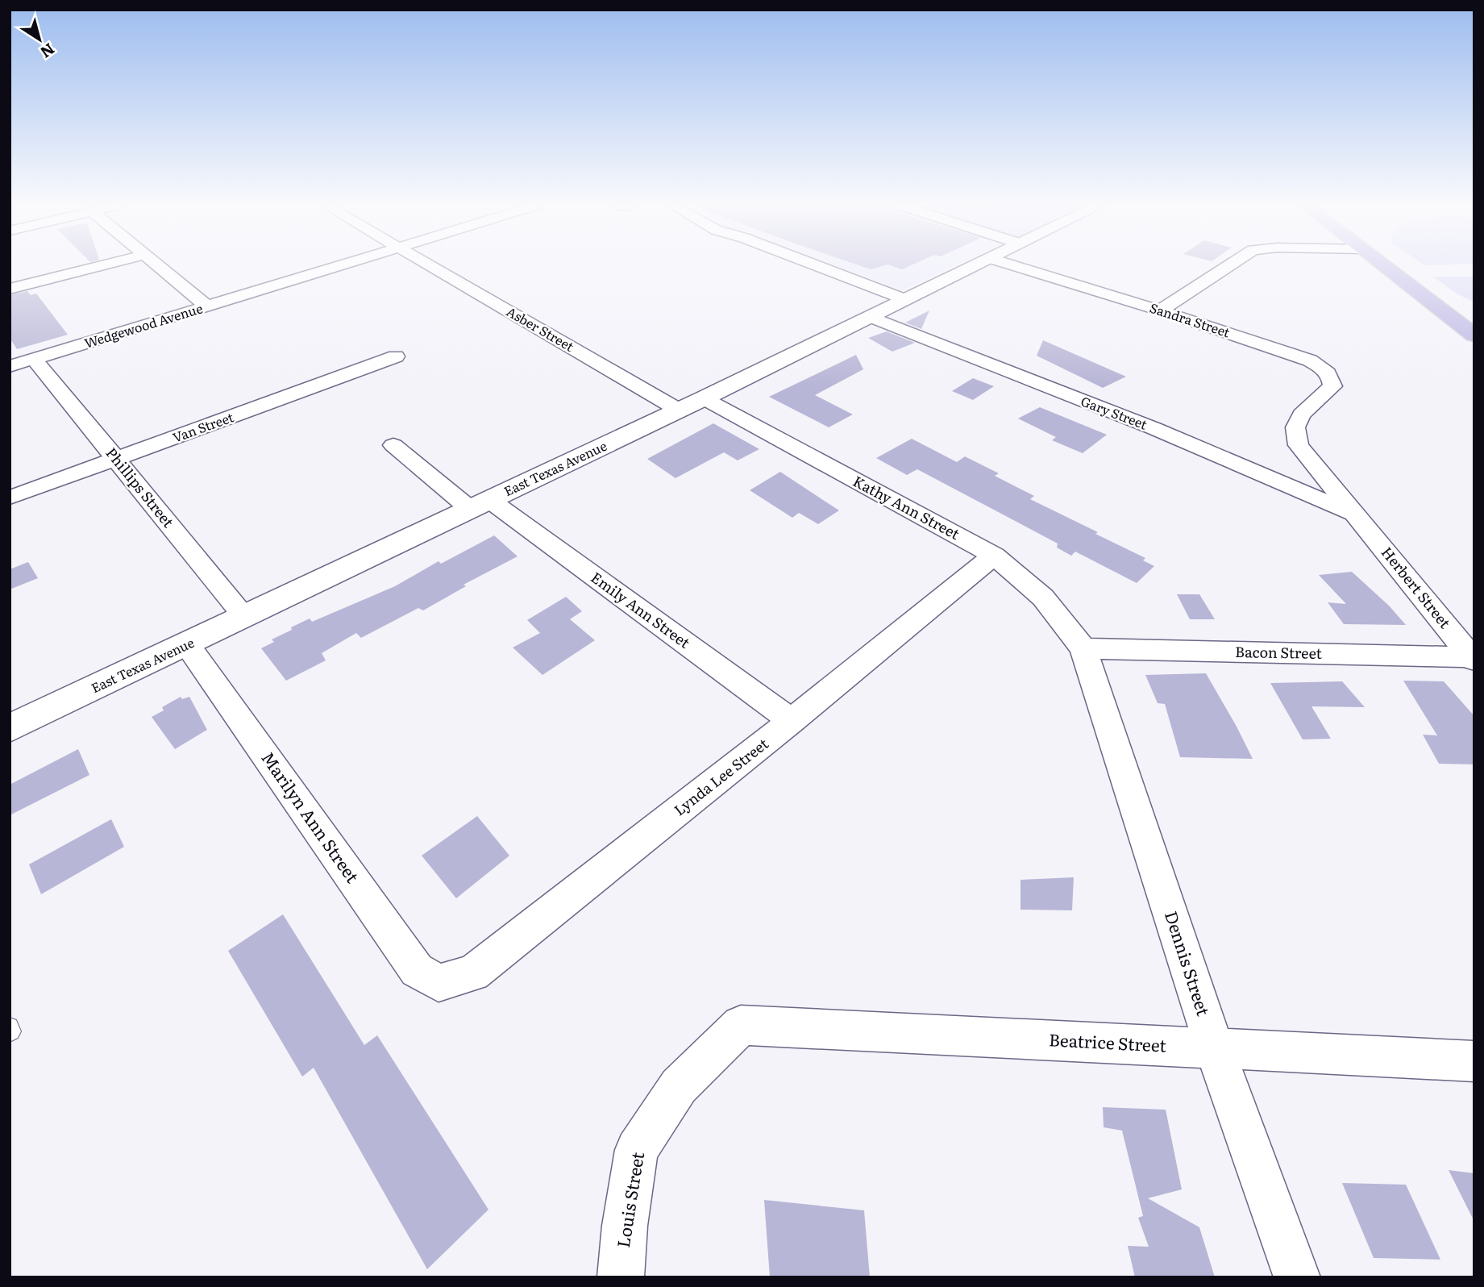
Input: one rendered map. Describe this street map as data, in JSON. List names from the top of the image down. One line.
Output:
{"streets":{"street":["Sandra Street","Wedgewood Avenue","Asber Street","Gary Street","Van Street","East Texas Avenue","Phillips Street","Kathy Ann Street","Herbert Street","Emily Ann Street","Bacon Street","Lynda Lee Street","Marilyn Ann Street","Dennis Street","Beatrice Street","Louis Street"]},"crossings":[["Sandra Street","Herbert Street"],["Wedgewood Avenue","Phillips Street"],["Asber Street","East Texas Avenue"],["Gary Street","East Texas Avenue"],["Gary Street","Herbert Street"],["Van Street","Phillips Street"],["East Texas Avenue","Phillips Street"],["East Texas Avenue","Kathy Ann Street"],["East Texas Avenue","Emily Ann Street"],["East Texas Avenue","Marilyn Ann Street"],["Kathy Ann Street","Bacon Street"],["Kathy Ann Street","Lynda Lee Street"],["Kathy Ann Street","Dennis Street"],["Herbert Street","Bacon Street"],["Emily Ann Street","Lynda Lee Street"],["Bacon Street","Dennis Street"],["Lynda Lee Street","Marilyn Ann Street"],["Dennis Street","Beatrice Street"],["Beatrice Street","Louis Street"]],"north":"bottom right"}
